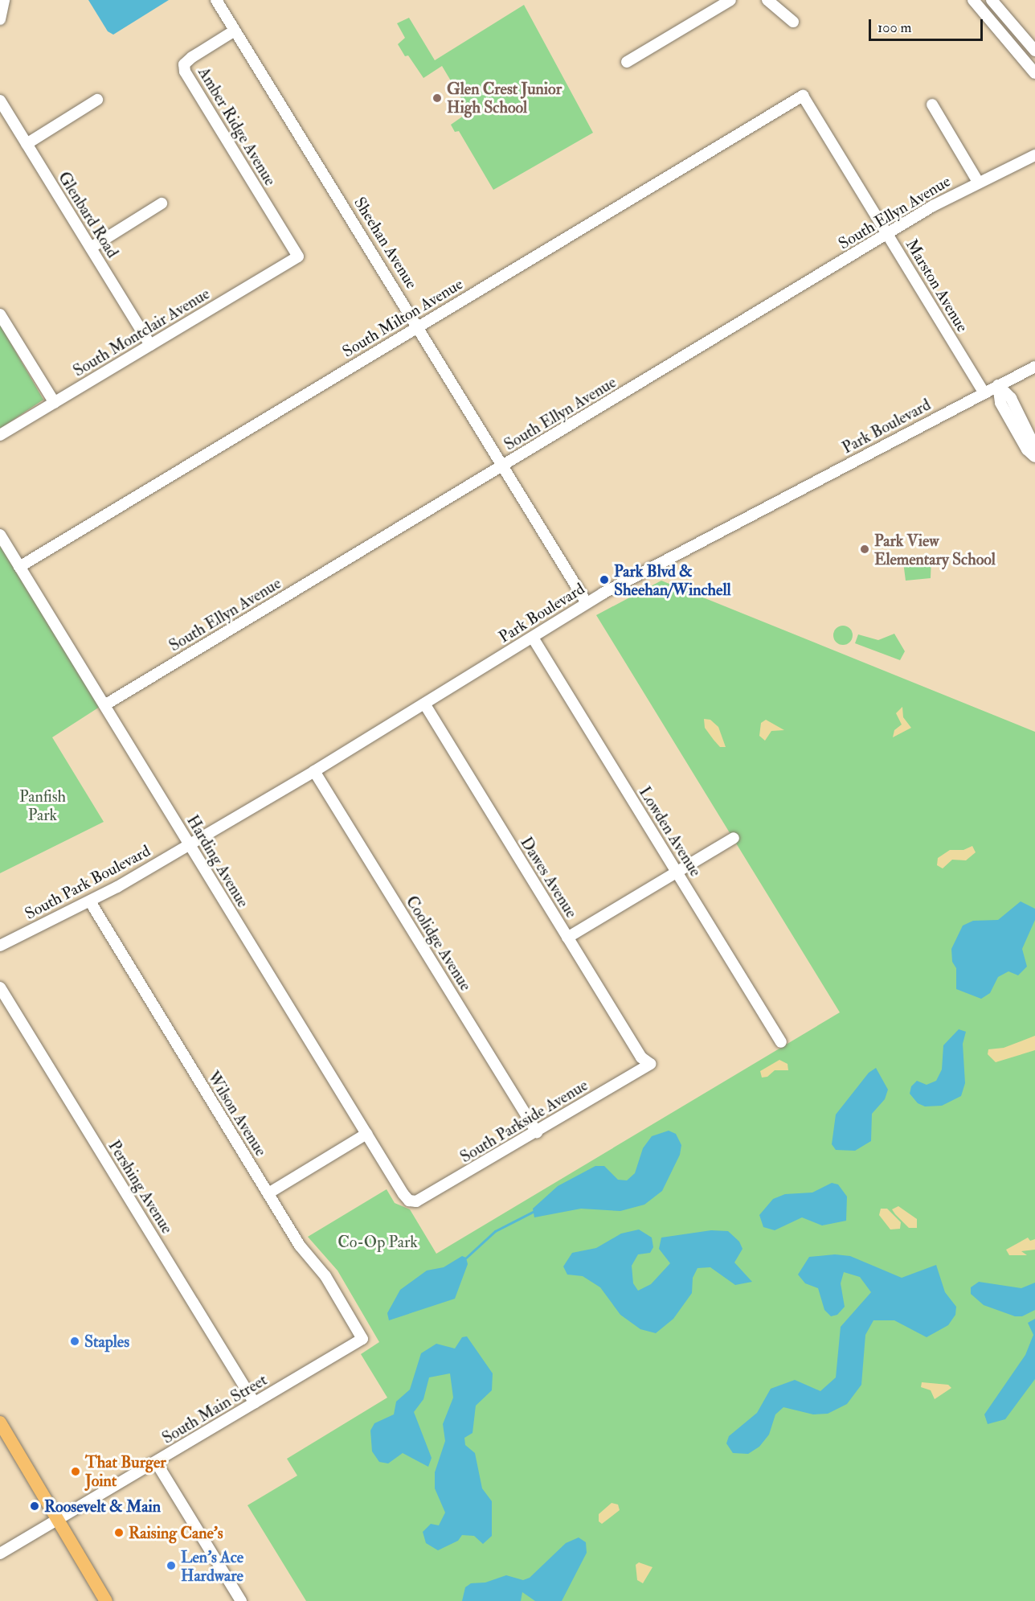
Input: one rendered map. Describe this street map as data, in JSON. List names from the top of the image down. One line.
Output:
{"streets":{"street":["Amber Ridge Avenue","South Ellyn Avenue","Glenbard Road","Sheehan Avenue","Marston Avenue","South Milton Avenue","South Montclair Avenue","Park Boulevard","Lowden Avenue","Harding Avenue","Dawes Avenue","South Park Boulevard","Coolidge Avenue","Wilson Avenue","South Parkside Avenue","Pershing Avenue","South Main Street"]},"crossings":[["Amber Ridge Avenue","Sheehan Avenue"],["Amber Ridge Avenue","South Montclair Avenue"],["South Ellyn Avenue","Sheehan Avenue"],["South Ellyn Avenue","Marston Avenue"],["South Ellyn Avenue","Harding Avenue"],["Glenbard Road","South Montclair Avenue"],["Sheehan Avenue","South Milton Avenue"],["Sheehan Avenue","Park Boulevard"],["Marston Avenue","South Milton Avenue"],["Marston Avenue","Park Boulevard"],["South Milton Avenue","Harding Avenue"],["Park Boulevard","Lowden Avenue"],["Park Boulevard","Harding Avenue"],["Park Boulevard","Dawes Avenue"],["Park Boulevard","South Park Boulevard"],["Park Boulevard","Coolidge Avenue"],["Harding Avenue","South Park Boulevard"],["Harding Avenue","South Parkside Avenue"],["Dawes Avenue","South Parkside Avenue"],["South Park Boulevard","Wilson Avenue"],["Coolidge Avenue","South Parkside Avenue"],["Wilson Avenue","South Main Street"],["Pershing Avenue","South Main Street"]],"parks":["Panfish Park","Co-Op Park"],"places":["Glen Crest Junior High School","Park View Elementary School","Park Blvd & Sheehan/Winchell","Staples","That Burger Joint","Roosevelt & Main","Raising Cane's","Len's Ace Hardware"],"scale_bar":"100 m"}
